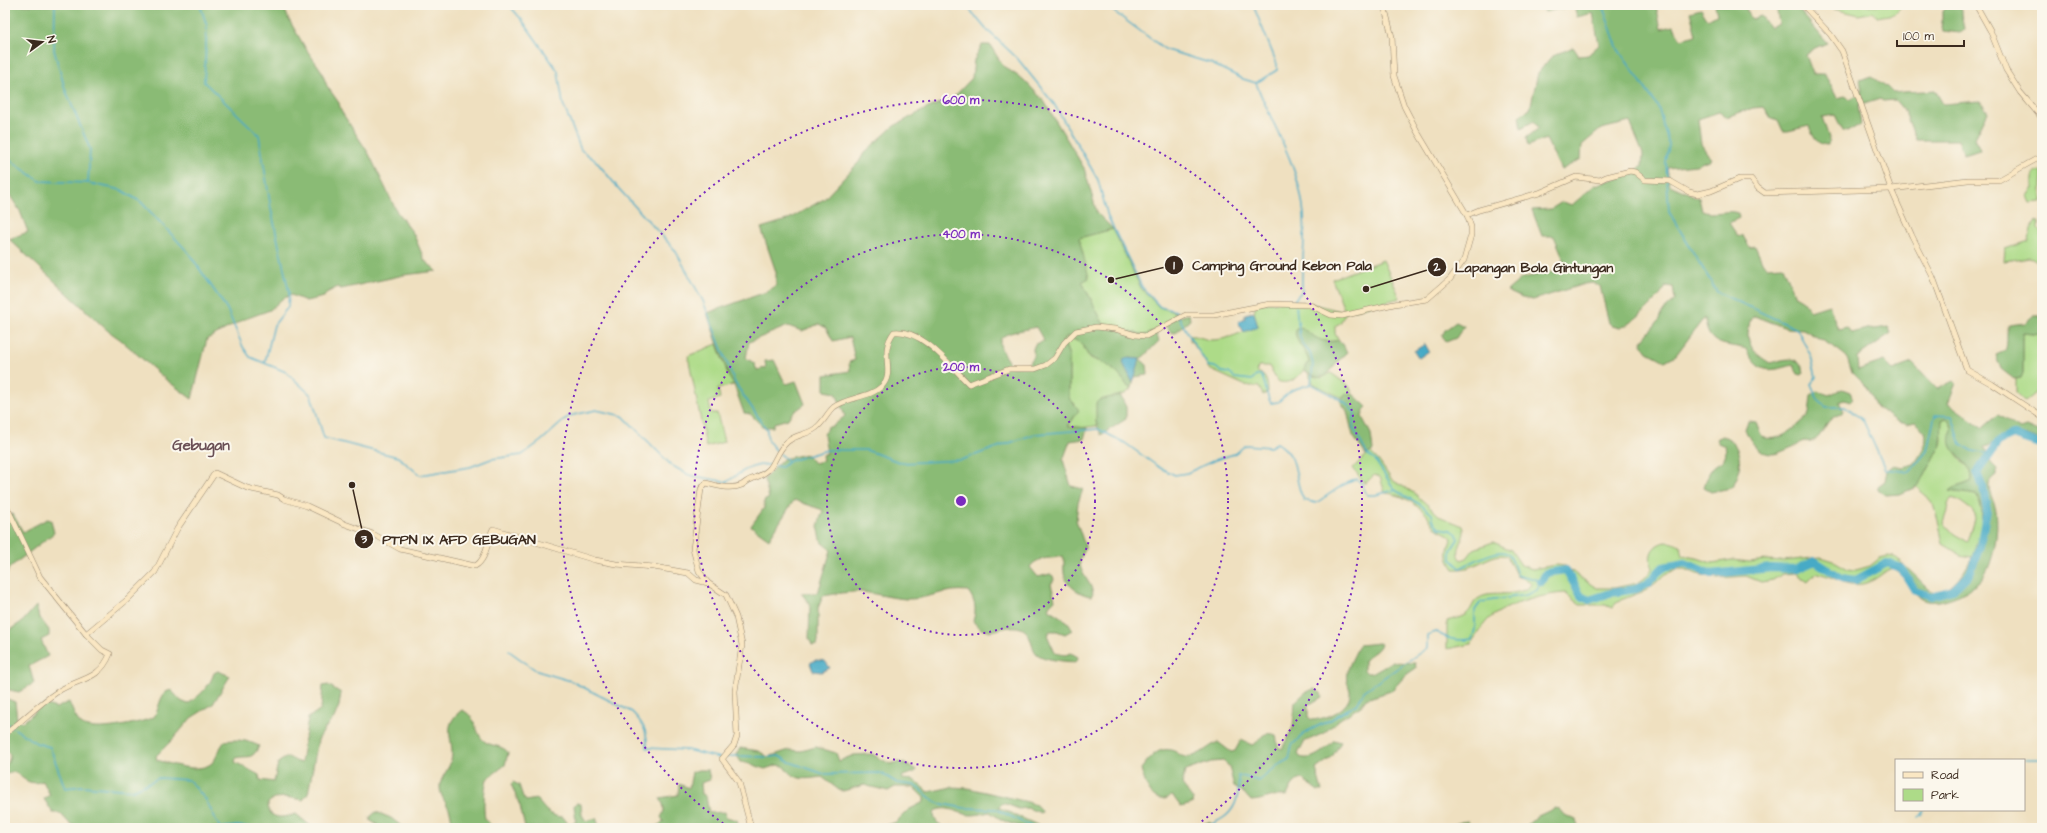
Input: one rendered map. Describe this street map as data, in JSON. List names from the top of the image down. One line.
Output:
{"districts":["Gebugan"],"places":["Camping Ground Kebon Pala","Lapangan Bola Gintungan","PTPN IX AFD GEBUGAN"],"legend":["Road","Park"],"scale_bar":"100 m","north":"right","rings":["600 m","400 m","200 m"]}
